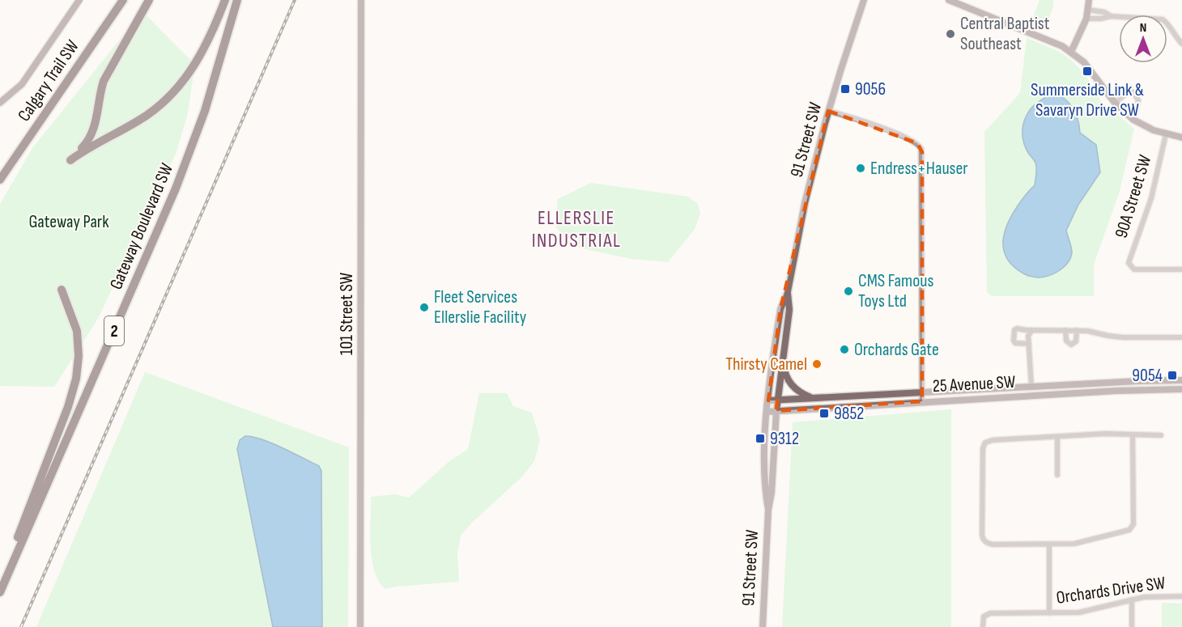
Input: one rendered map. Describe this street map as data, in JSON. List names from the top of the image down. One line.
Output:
{"streets":{"highway":["Calgary Trail SW","Gateway Boulevard SW","2"],"main road":["91 Street SW","101 Street SW","25 Avenue SW"],"street":["90A Street SW","Orchards Drive SW"]},"crossings":[["91 Street SW","25 Avenue SW"]],"districts":["ELLERSLIE INDUSTRIAL"],"parks":["Gateway Park"],"places":{"other":["Central Baptist Southeast","Endress+Hauser","CMS Famous Toys Ltd","Fleet Services Ellerslie Facility","Orchards Gate","Thirsty Camel"],"transit":["Summerside Link & Savaryn Drive SW","9056","9054","9852","9312"]},"north":"top"}
